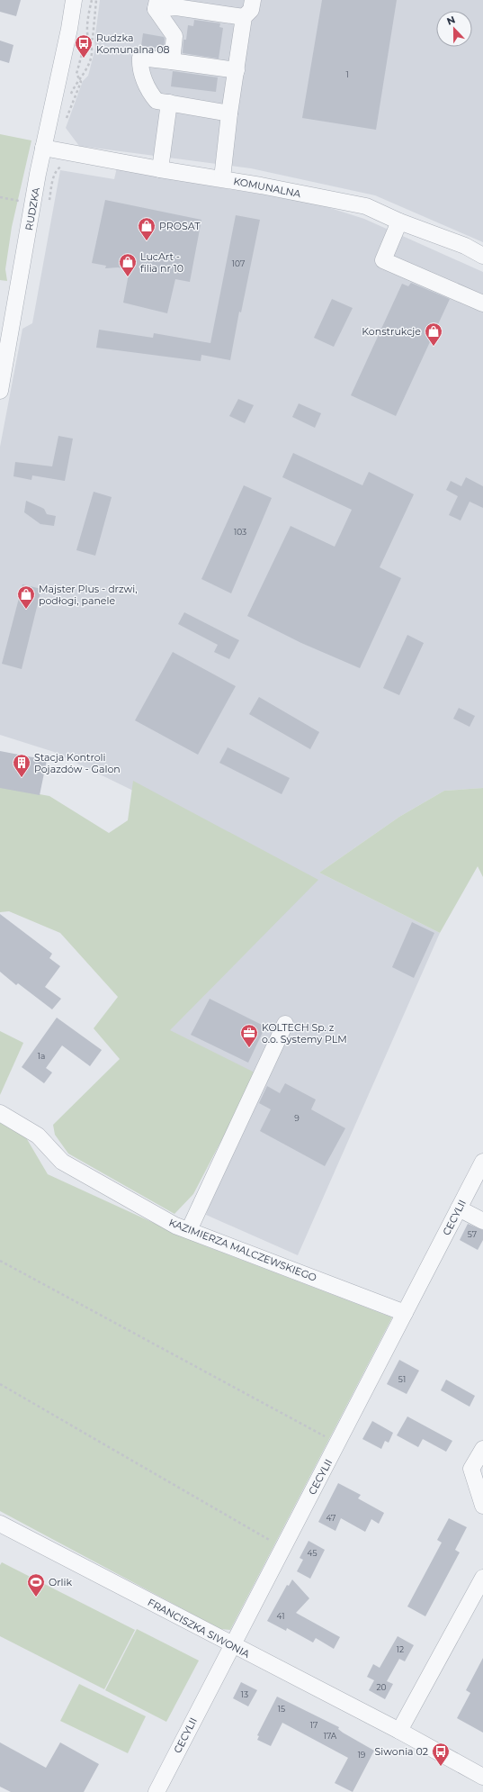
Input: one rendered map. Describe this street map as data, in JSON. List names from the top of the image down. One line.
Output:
{"streets":{"street":["KOMUNALNA","RUDZKA","CECYLII","KAZIMIERZA MALCZEWSKIEGO","FRANCISZKA SIWONIA"]},"crossings":[["KOMUNALNA","RUDZKA"],["CECYLII","KAZIMIERZA MALCZEWSKIEGO"],["CECYLII","FRANCISZKA SIWONIA"]],"places":{"bus stop":["Rudzka Komunalna 08","Siwonia 02"],"shop":["PROSAT","LucArt - filia nr 10","Konstrukcje","Majster Plus - drzwi, podłogi, panele"],"building":["Stacja Kontroli Pojazdów - Galon"],"office":["KOLTECH Sp. z o.o. Systemy PLM"],"sports":["Orlik"]},"house_numbers":["1","107","103","1a","9","57","51","47","45","41","12","20","13","15","17","17A","19"],"north":"top"}
